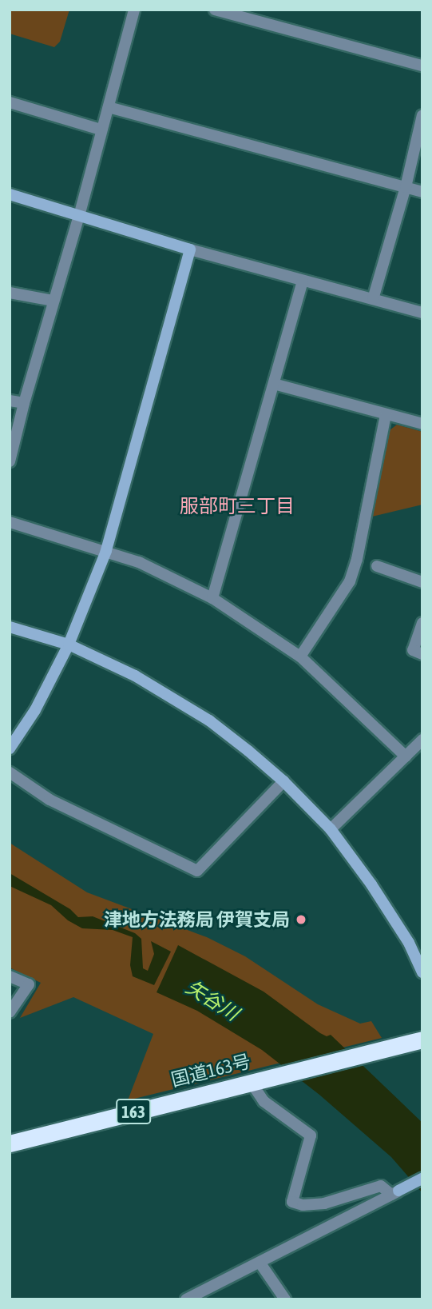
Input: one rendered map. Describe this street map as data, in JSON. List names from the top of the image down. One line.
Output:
{"streets":{"highway":["国道163号","163"]},"districts":["服部町三丁目"],"water":["矢谷川"],"places":["津地方法務局 伊賀支局"]}
